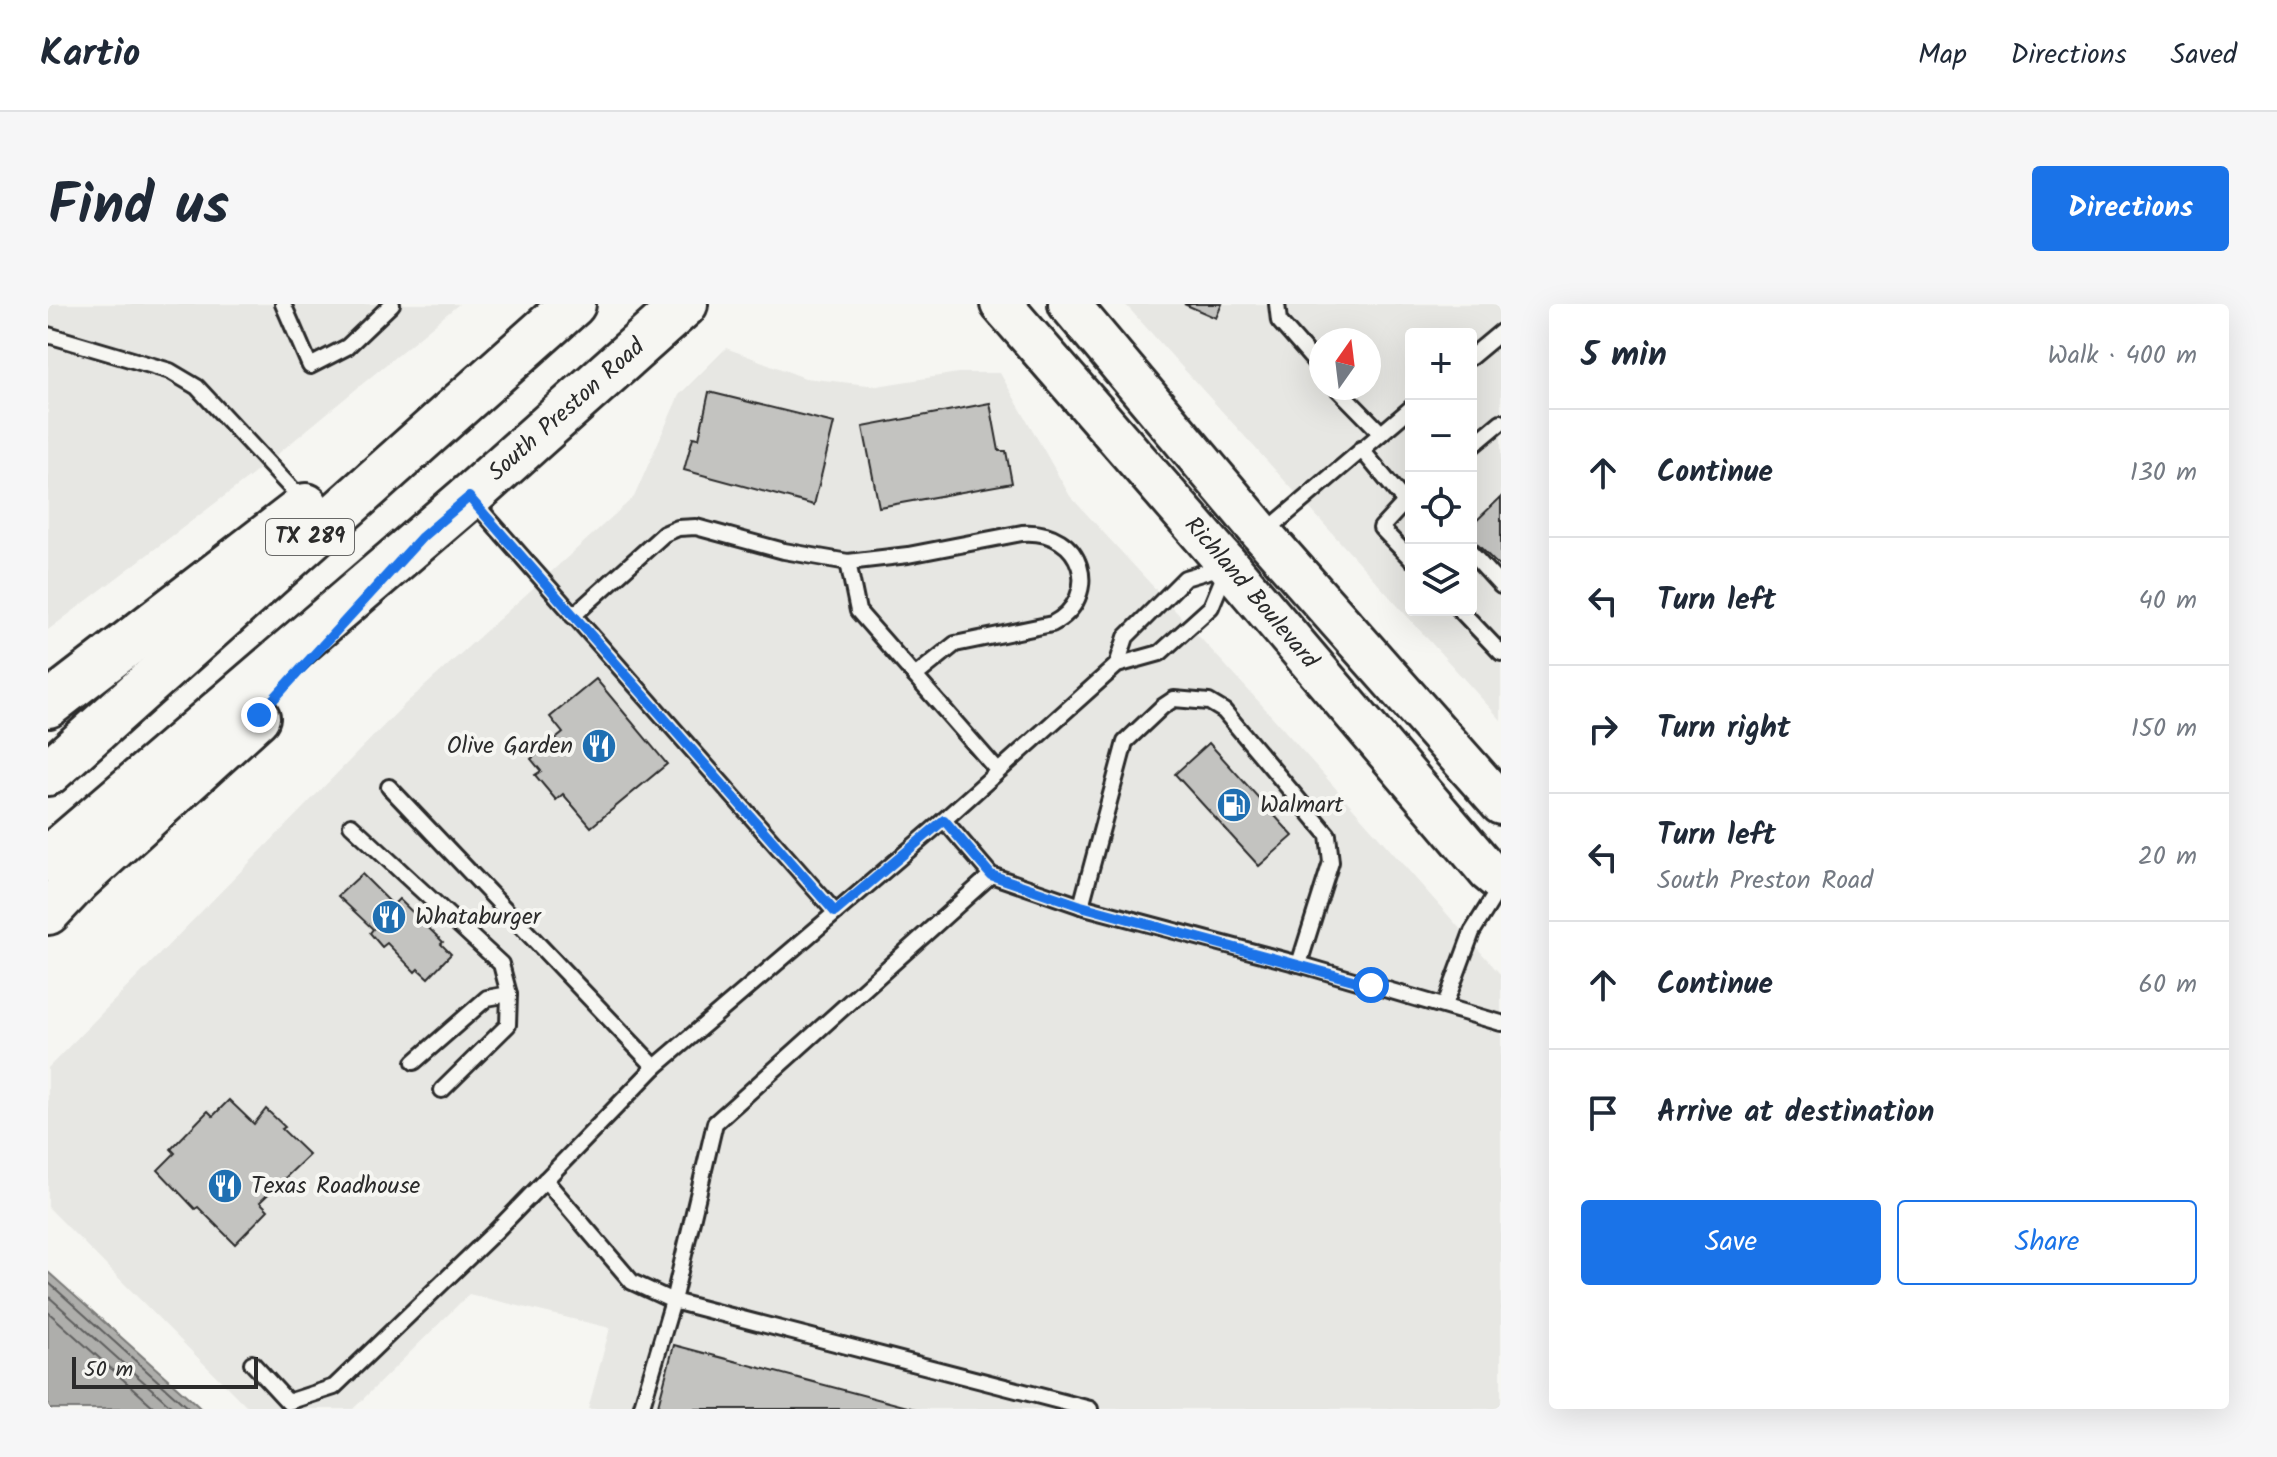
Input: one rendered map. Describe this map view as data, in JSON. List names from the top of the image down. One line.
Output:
{"streets":{"main road":["South Preston Road","TX 289"],"street":["Richland Boulevard"]},"places":{"restaurant":["Olive Garden","Whataburger","Texas Roadhouse"],"fuel station":["Walmart"]},"scale_bar":"50 m","north":"top","page":{"header":"Kartio","nav":["Map","Directions","Saved"],"title":"Find us","buttons":["Directions",["Save","Share"]],"heading":["5 min","Walk · 400 m"],"map_buttons":["+","−"],"list":[["Continue","130 m"],["Turn left","40 m"],["Turn right","150 m"],["Turn left","South Preston Road","20 m"],["Continue","60 m"],"Arrive at destination"],"scale":"50 m"}}
